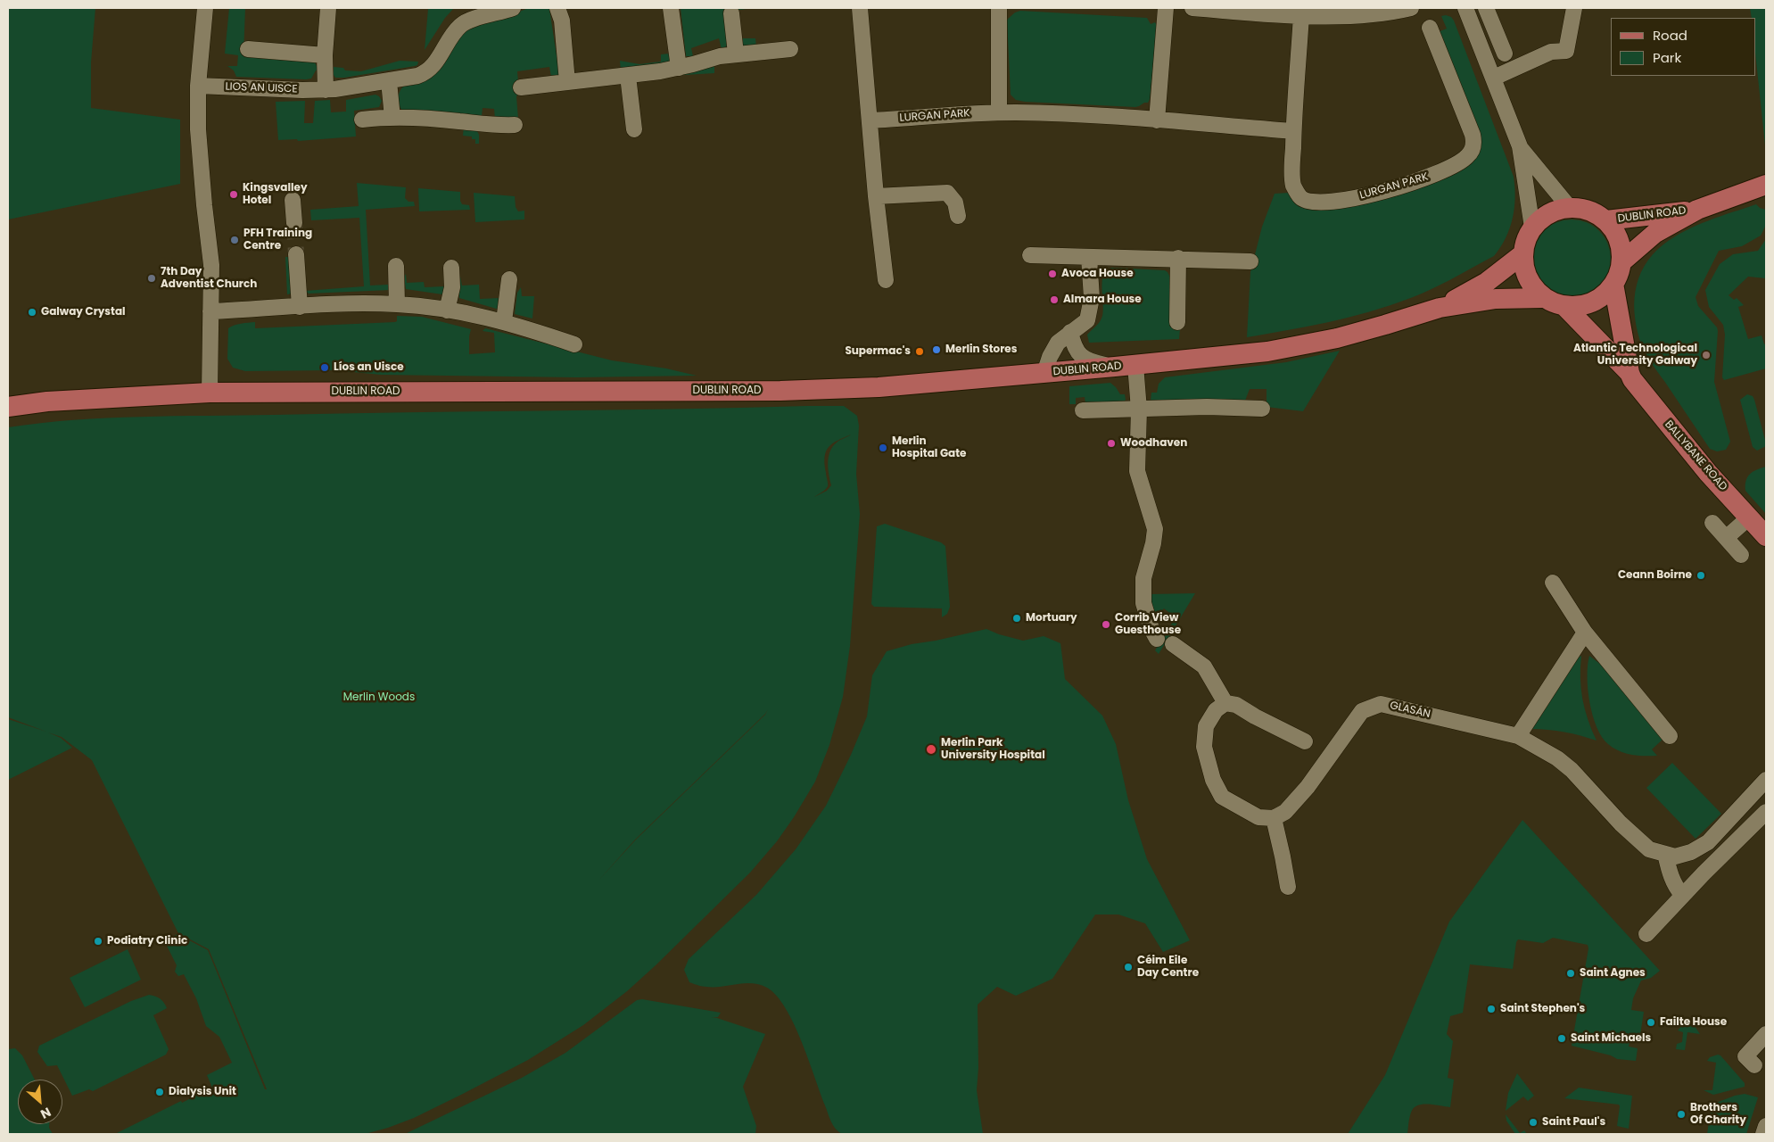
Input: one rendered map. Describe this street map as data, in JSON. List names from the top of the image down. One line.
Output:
{"streets":{"main road":["DUBLIN ROAD","BALLYBANE ROAD"],"street":["LIOS AN UISCE","LURGAN PARK","GLASÁN"]},"crossings":[["DUBLIN ROAD","BALLYBANE ROAD"]],"parks":["Merlin Woods"],"places":["Kingsvalley Hotel","PFH Training Centre","Avoca House","7th Day Adventist Church","Almara House","Galway Crystal","Merlin Stores","Supermac's","Atlantic Technological University Galway","Líos an Uisce","Woodhaven","Merlin Hospital Gate","Ceann Boirne","Mortuary","Corrib View Guesthouse","Merlin Park University Hospital","Podiatry Clinic","Céim Eile Day Centre","Saint Agnes","Saint Stephen's","Failte House","Saint Michaels","Dialysis Unit","Brothers Of Charity","Saint Paul's"],"legend":["Road","Park"],"north":"bottom right"}
